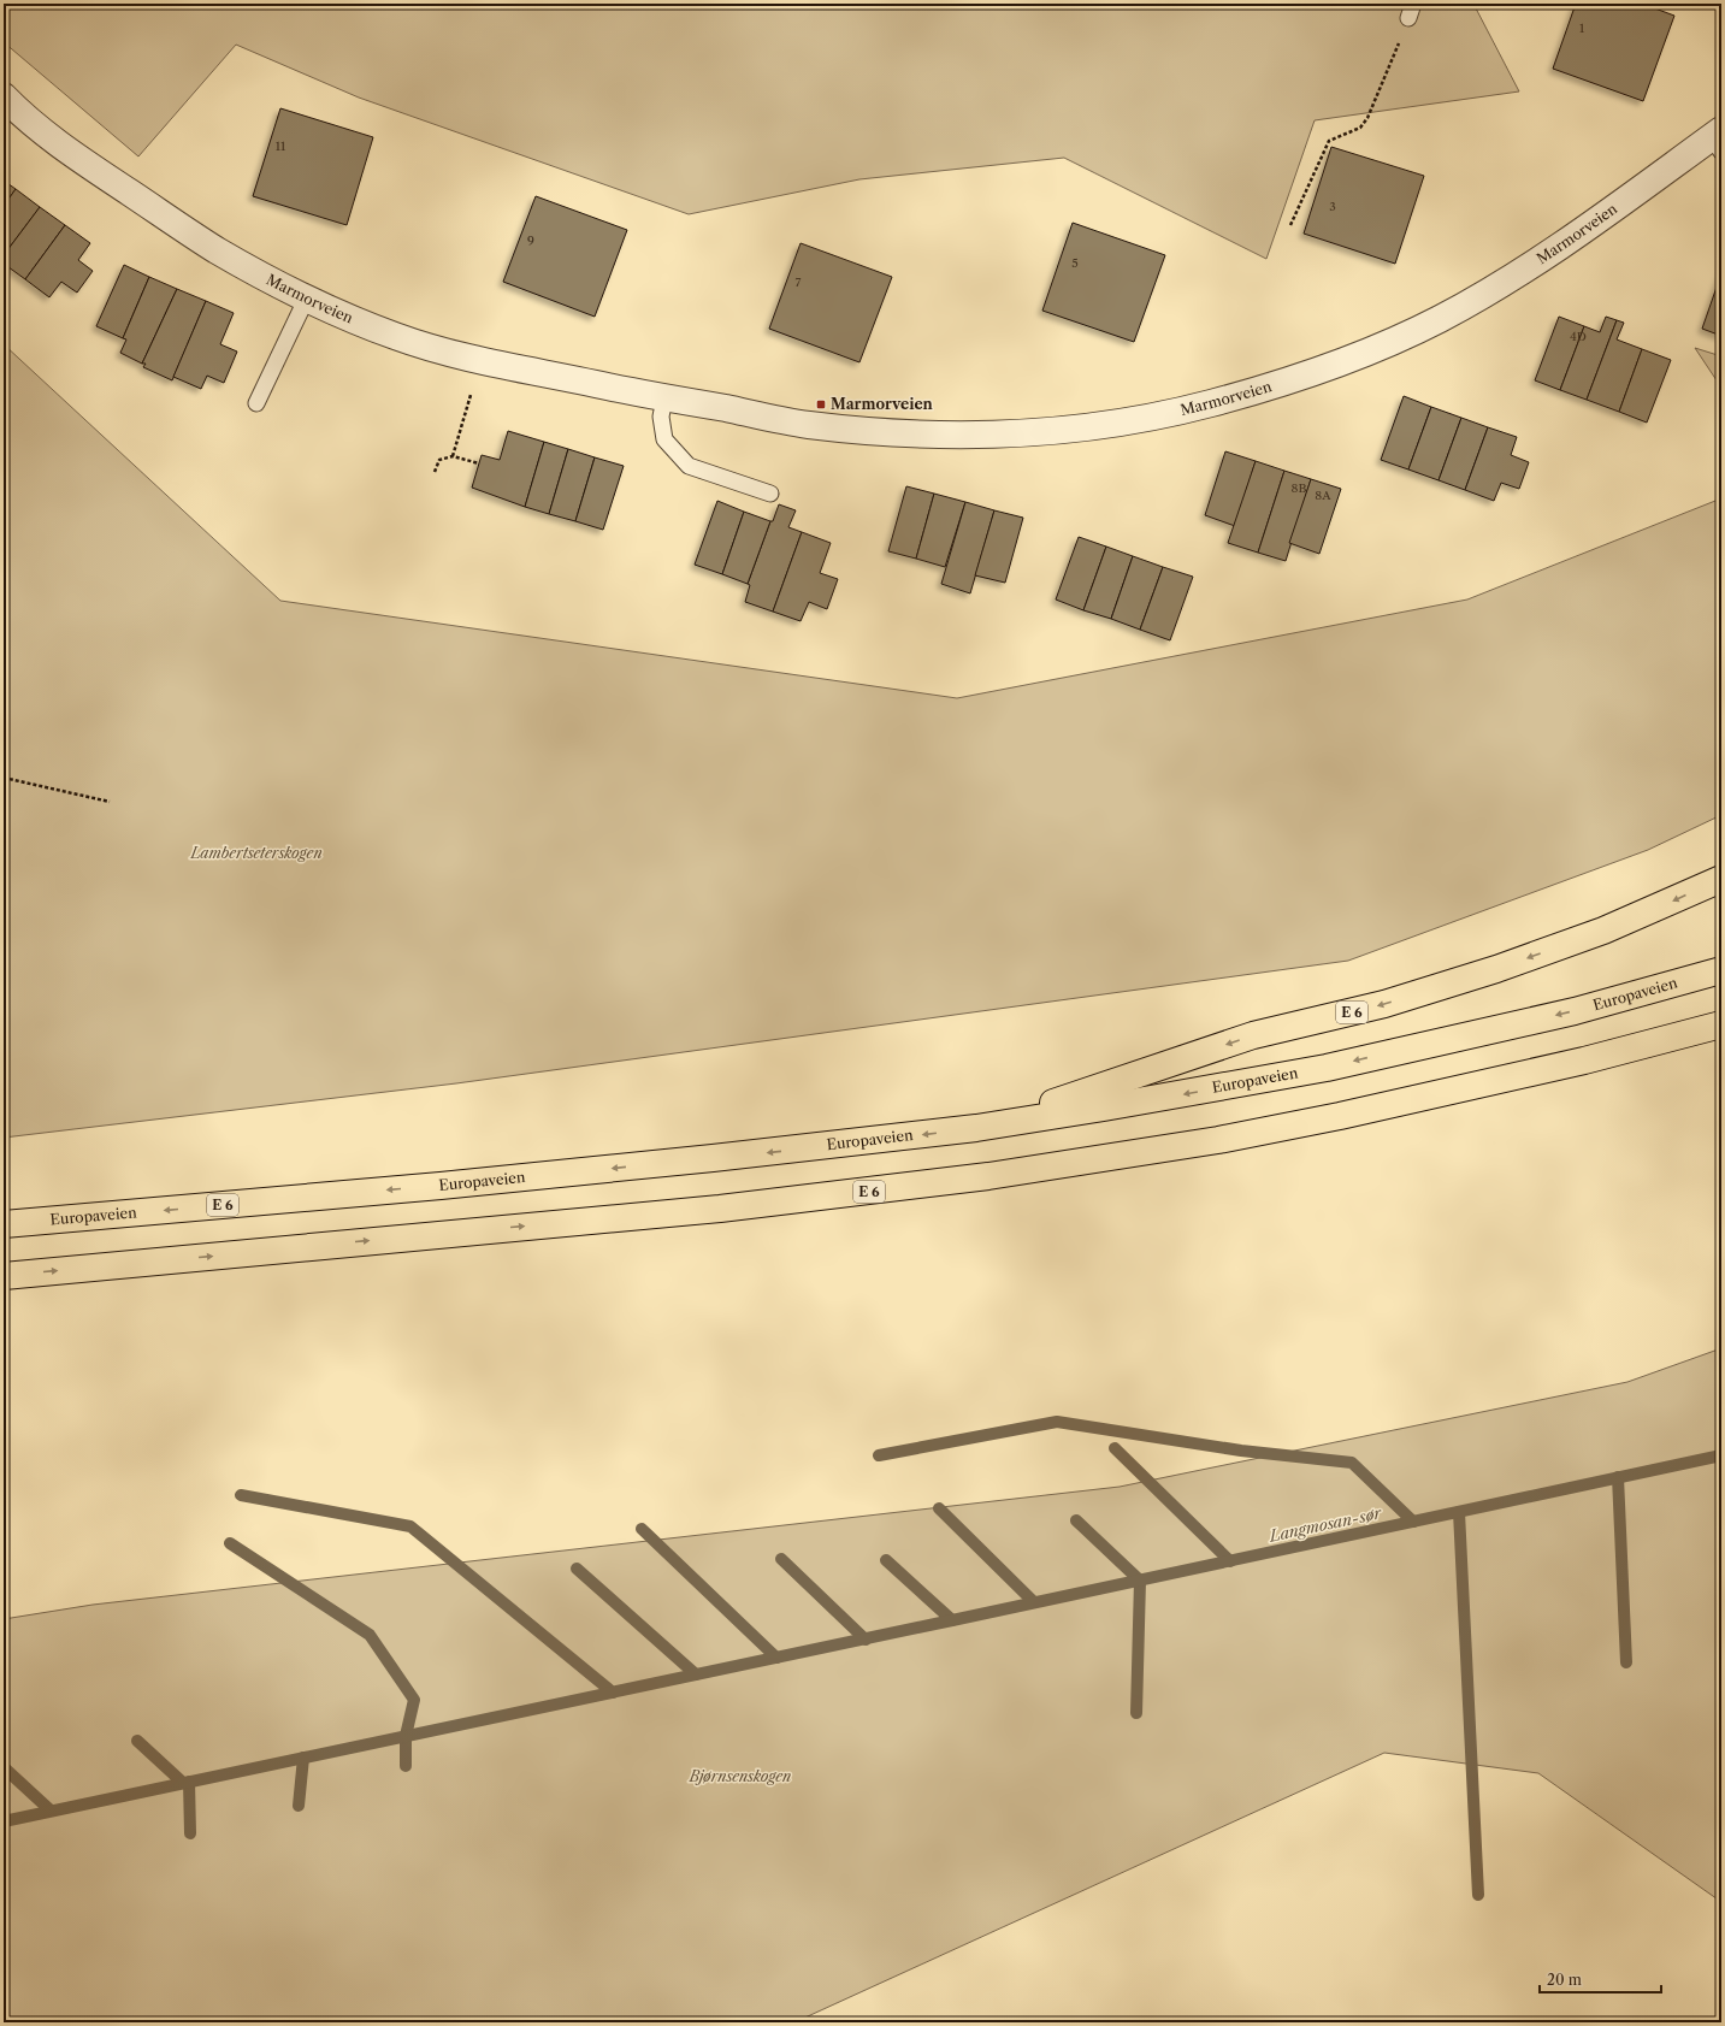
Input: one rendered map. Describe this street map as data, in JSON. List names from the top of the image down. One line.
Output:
{"streets":{"highway":["Europaveien","E 6"],"street":["Marmorveien"]},"crossings":[["Europaveien","E 6"]],"water":["Langmosan-sør"],"parks":["Lambertseterskogen","Bjørnsenskogen"],"places":{"transit":["Marmorveien"]},"house_numbers":["1","11","3","9","5","7","4D","8B","8A"],"scale_bar":"20 m"}
